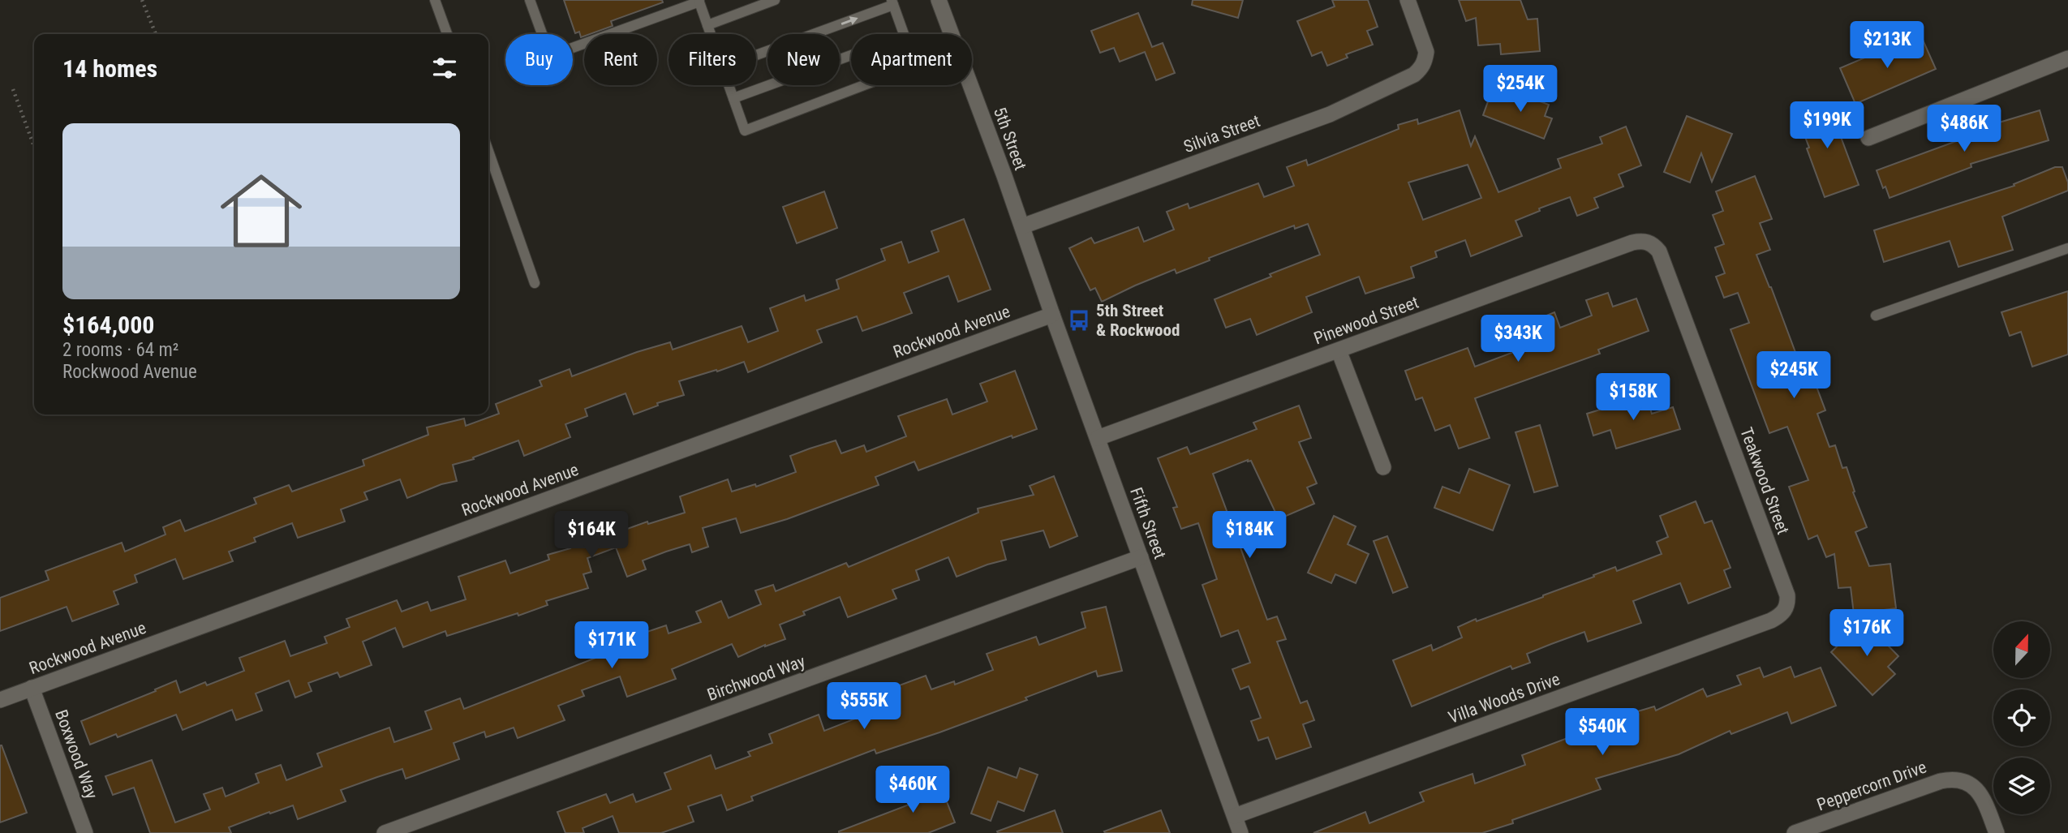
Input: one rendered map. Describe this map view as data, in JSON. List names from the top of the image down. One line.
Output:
{"streets":{"street":["Silvia Street","5th Street","Pinewood Street","Rockwood Avenue","Teakwood Street","Fifth Street","Birchwood Way","Villa Woods Drive","Boxwood Way","Peppercorn Drive"]},"crossings":[["Silvia Street","5th Street"],["Silvia Street","Fifth Street"],["5th Street","Fifth Street"],["Pinewood Street","Teakwood Street"],["Pinewood Street","Fifth Street"],["Rockwood Avenue","Fifth Street"],["Rockwood Avenue","Boxwood Way"],["Teakwood Street","Villa Woods Drive"],["Fifth Street","Birchwood Way"],["Fifth Street","Villa Woods Drive"]],"places":{"bus stop":["5th Street & Rockwood"]},"north":"top","page":{"price":["$213K","$254K","$199K","$486K","$343K","$245K","$158K","$164K","$184K","$176K","$171K","$555K","$540K","$460K"],"chip":["Buy","Rent","Filters","New","Apartment"],"heading":"14 homes","list":[{"name":"$164,000","note":"2 rooms · 64 m² · Rockwood Avenue"}]}}
